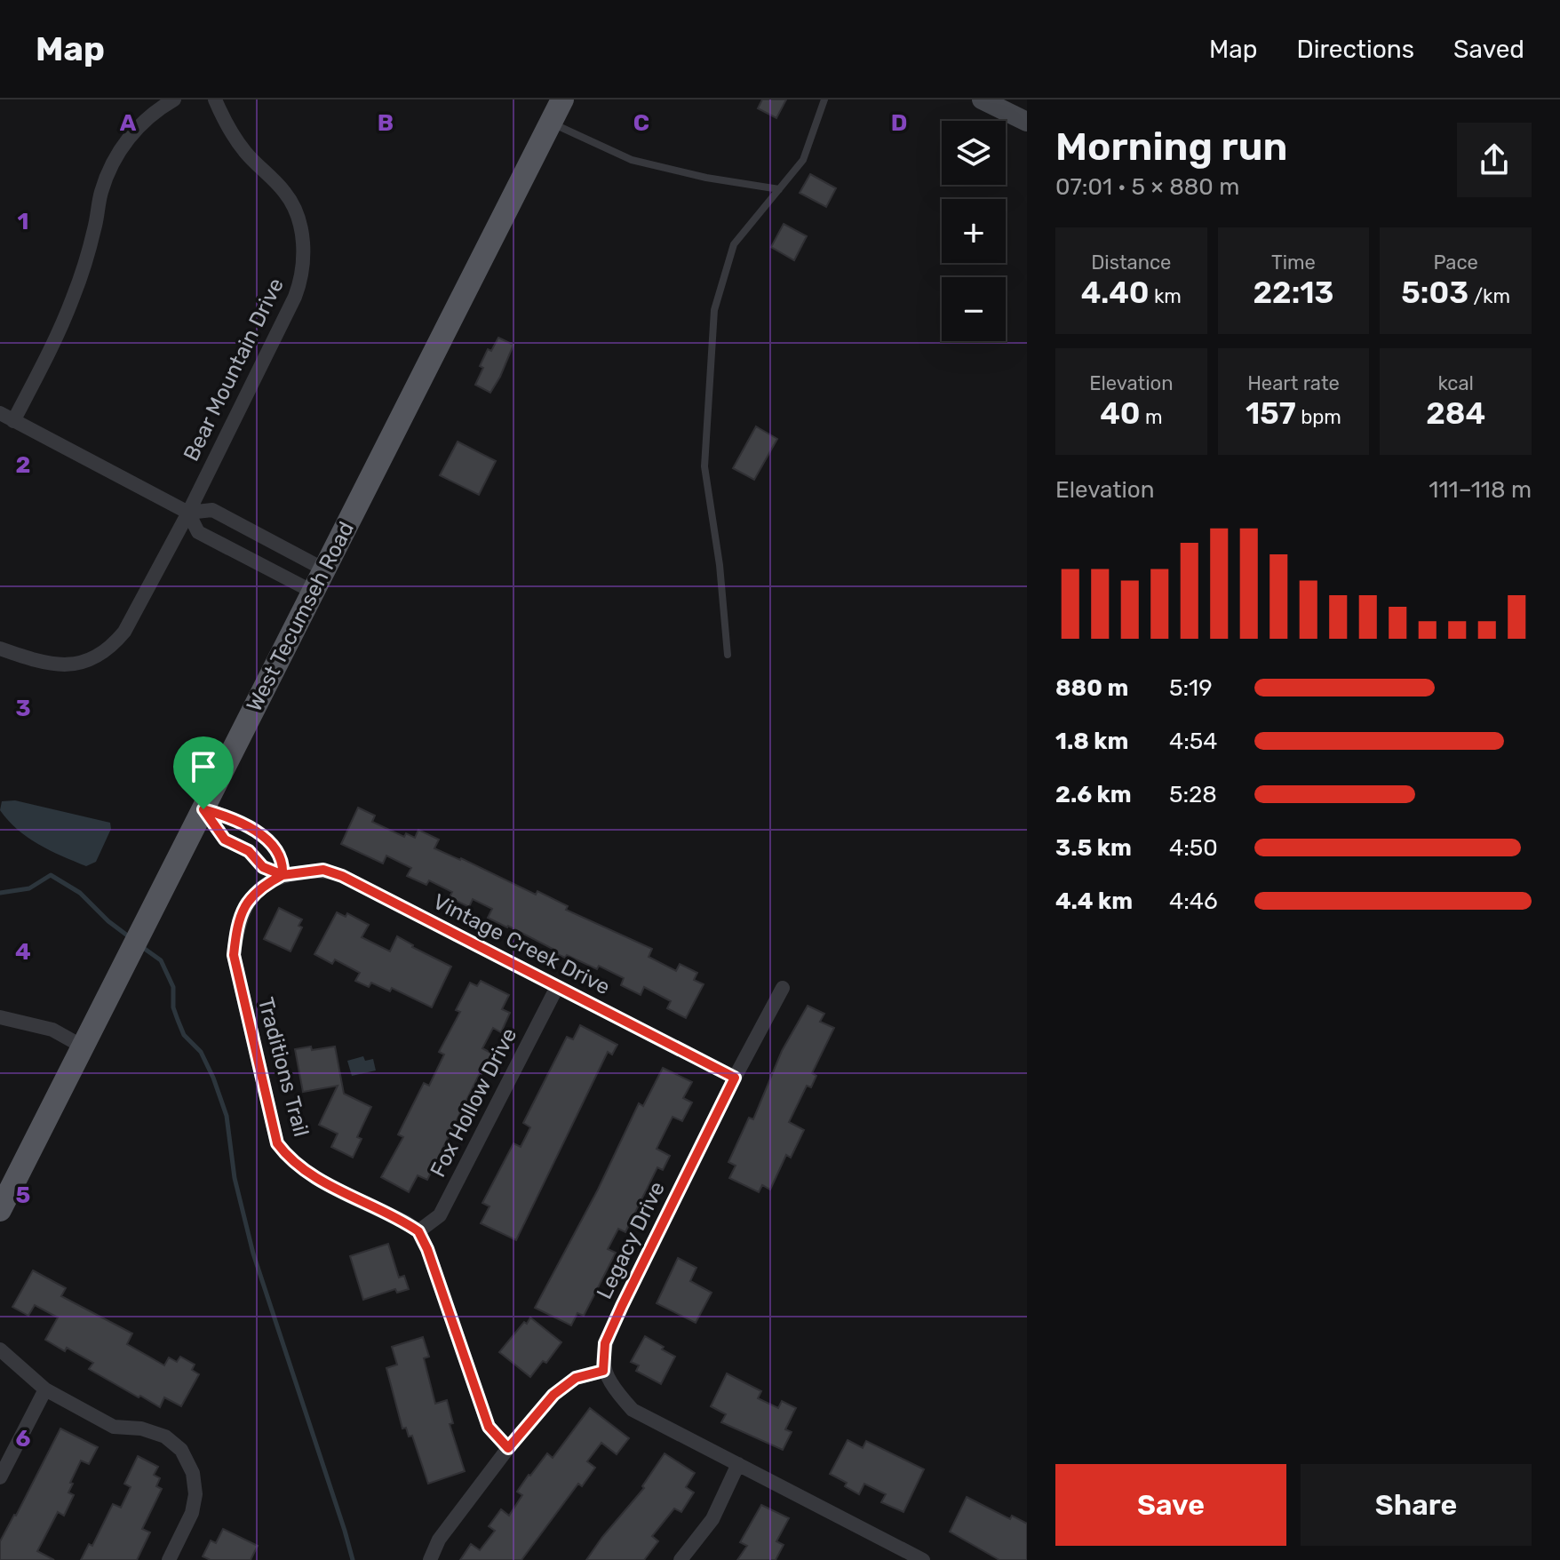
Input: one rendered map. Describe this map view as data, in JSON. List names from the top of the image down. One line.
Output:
{"streets":{"main road":["West Tecumseh Road"],"street":["Bear Mountain Drive","Vintage Creek Drive","Traditions Trail","Fox Hollow Drive","Legacy Drive"]},"crossings":[["Vintage Creek Drive","Traditions Trail"],["Vintage Creek Drive","Fox Hollow Drive"],["Vintage Creek Drive","Legacy Drive"],["Traditions Trail","Fox Hollow Drive"]],"page":{"header":"Map","nav":["Map","Directions","Saved"],"heading":["Morning run","07:01 · 5 × 880 m"],"map_buttons":["+","−"],"stats":[["Distance","4.40 km"],["Time","22:13"],["Pace","5:03 /km"],["Elevation","40 m"],["Heart rate","157 bpm"],["kcal","284"]],"chart":["Elevation","111–118 m"],"list":[{"name":"880 m","note":"5:19"},{"name":"1.8 km","note":"4:54"},{"name":"2.6 km","note":"5:28"},{"name":"3.5 km","note":"4:50"},{"name":"4.4 km","note":"4:46"}],"buttons":["Save","Share"]},"grid":{"columns":["A","B","C","D"],"rows":["1","2","3","4","5","6"]}}
